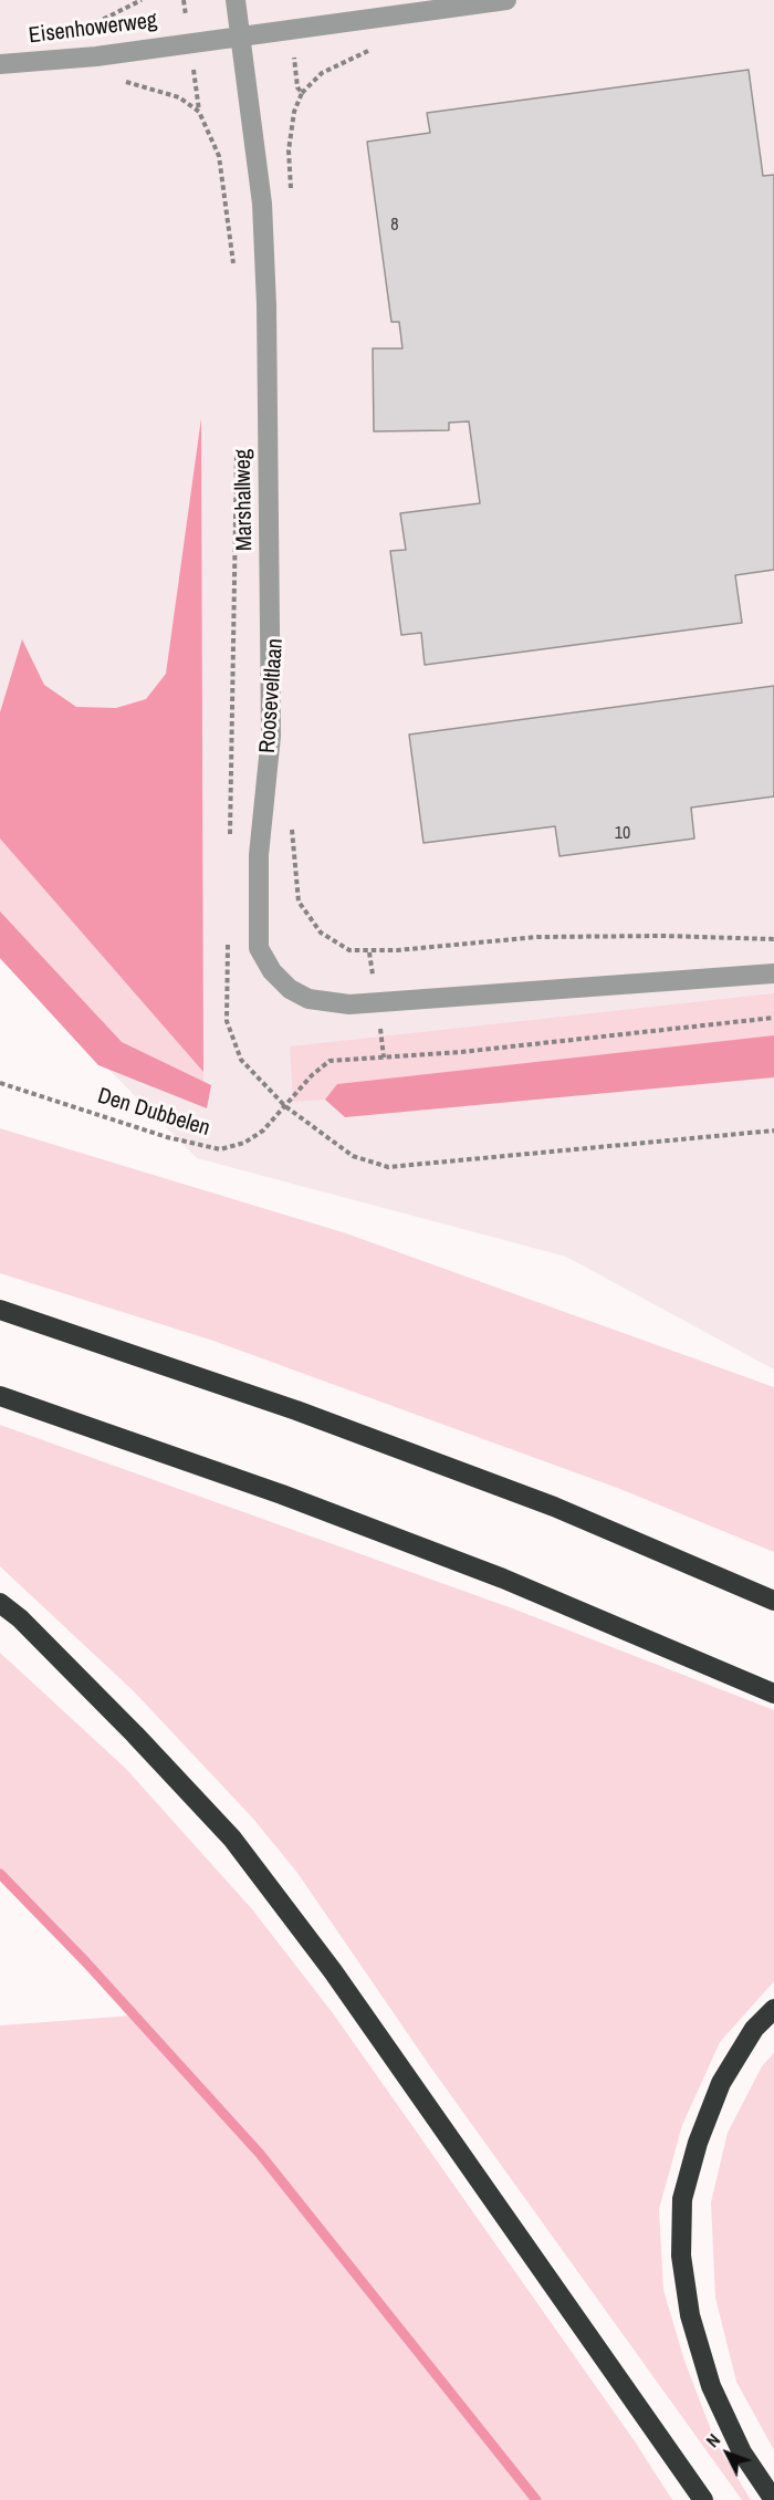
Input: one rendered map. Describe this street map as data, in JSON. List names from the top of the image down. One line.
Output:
{"streets":{"street":["Eisenhowerweg","Marshallweg"],"path":["Den Dubbelen"]},"crossings":[["Eisenhowerweg","Marshallweg"]],"house_numbers":["8","10"],"north":"top left"}
